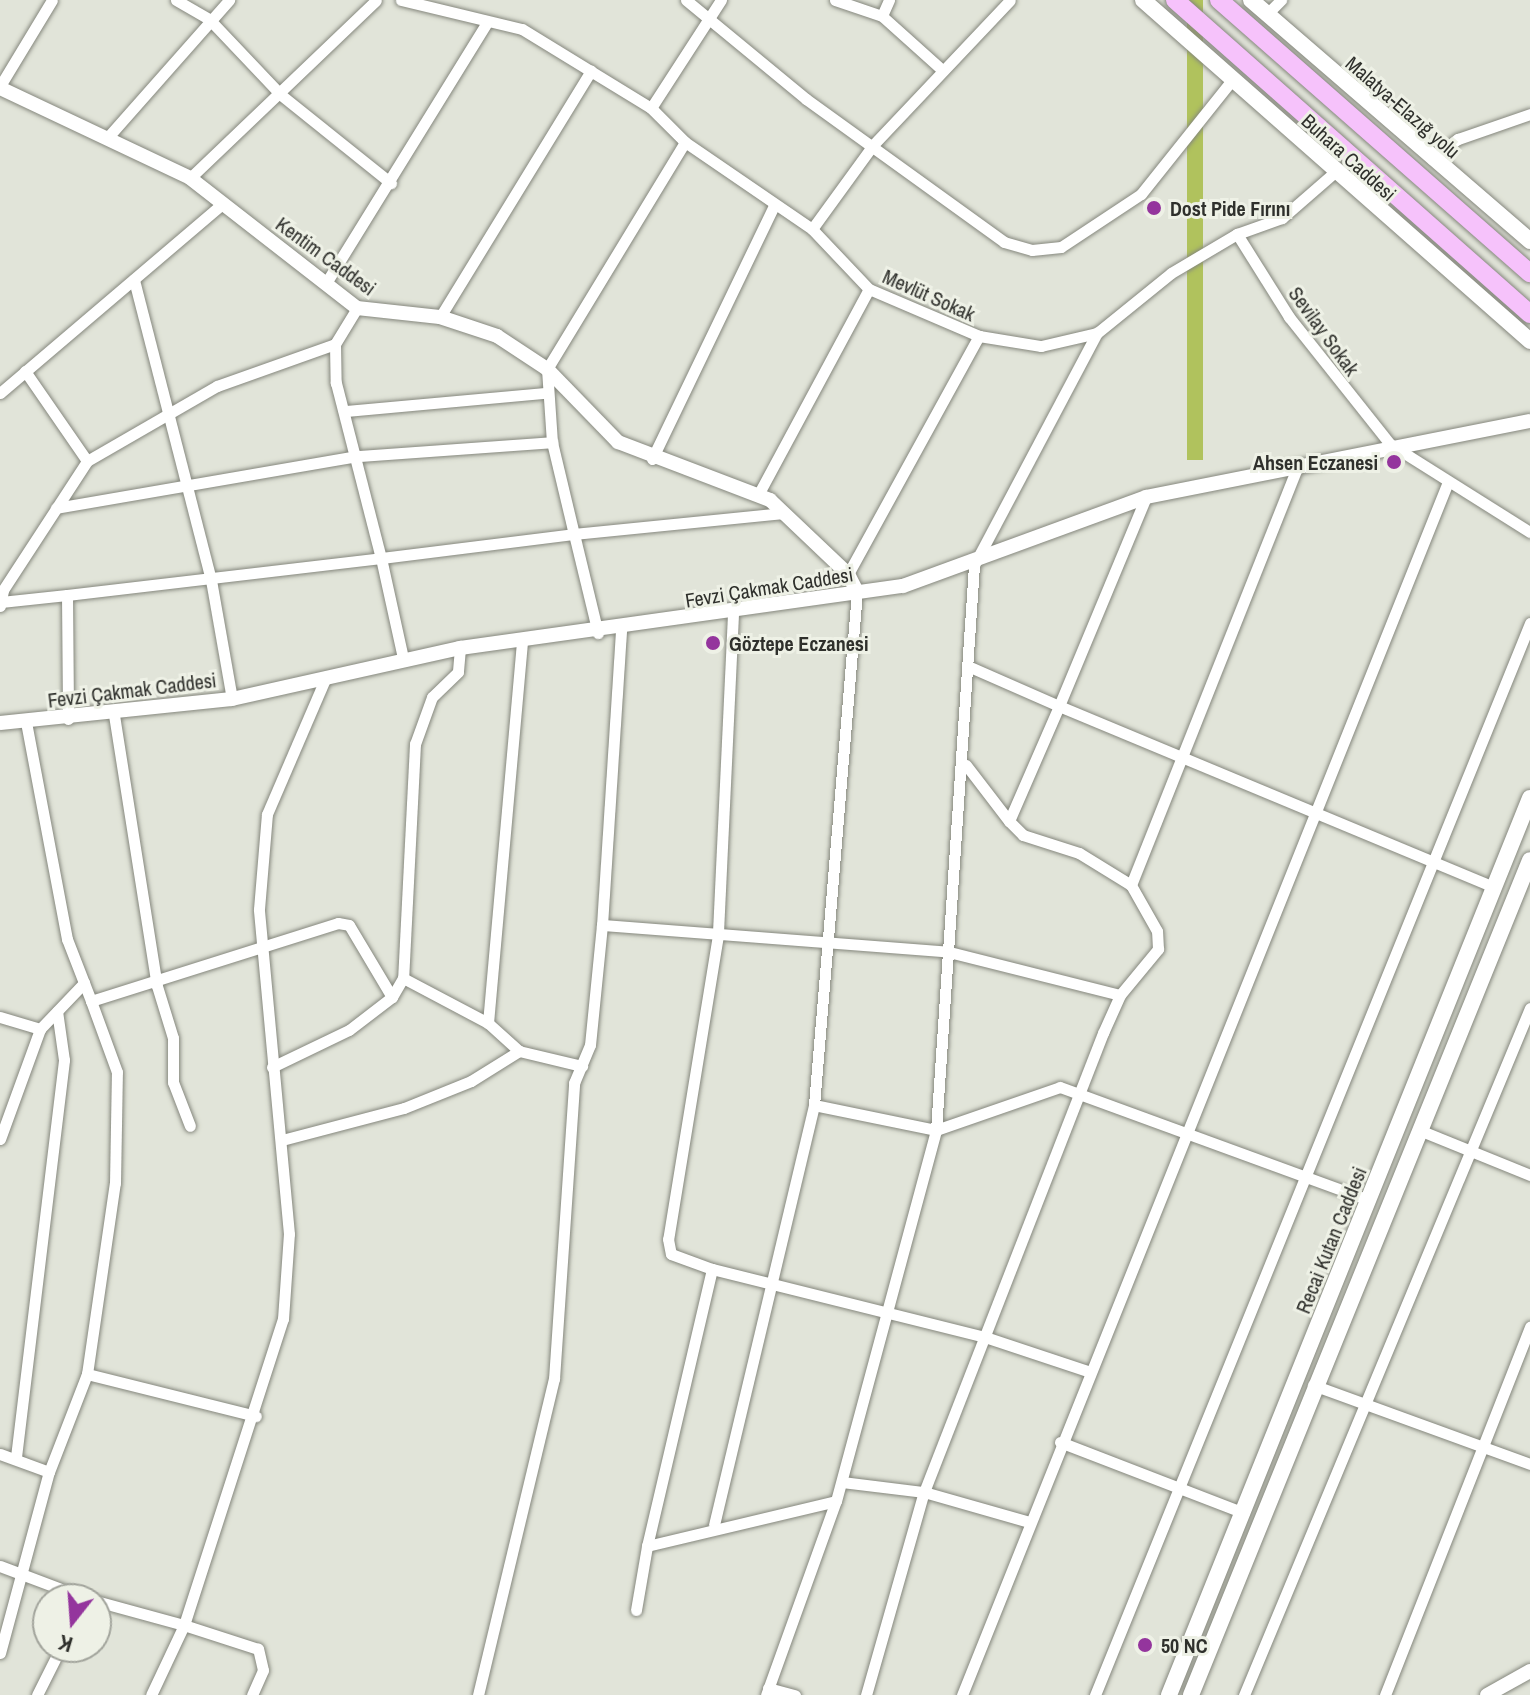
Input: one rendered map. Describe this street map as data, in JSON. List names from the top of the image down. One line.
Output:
{"streets":{"main road":["Malatya-Elazığ yolu","Buhara Caddesi","Recai Kutan Caddesi"],"street":["Kentim Caddesi","Mevlüt Sokak","Sevilay Sokak","Fevzi Çakmak Caddesi"]},"crossings":[["Buhara Caddesi","Mevlüt Sokak"],["Kentim Caddesi","Fevzi Çakmak Caddesi"],["Mevlüt Sokak","Sevilay Sokak"],["Sevilay Sokak","Fevzi Çakmak Caddesi"]],"places":["Dost Pide Fırını","Ahsen Eczanesi","Göztepe Eczanesi","50 NC"],"north":"bottom"}
